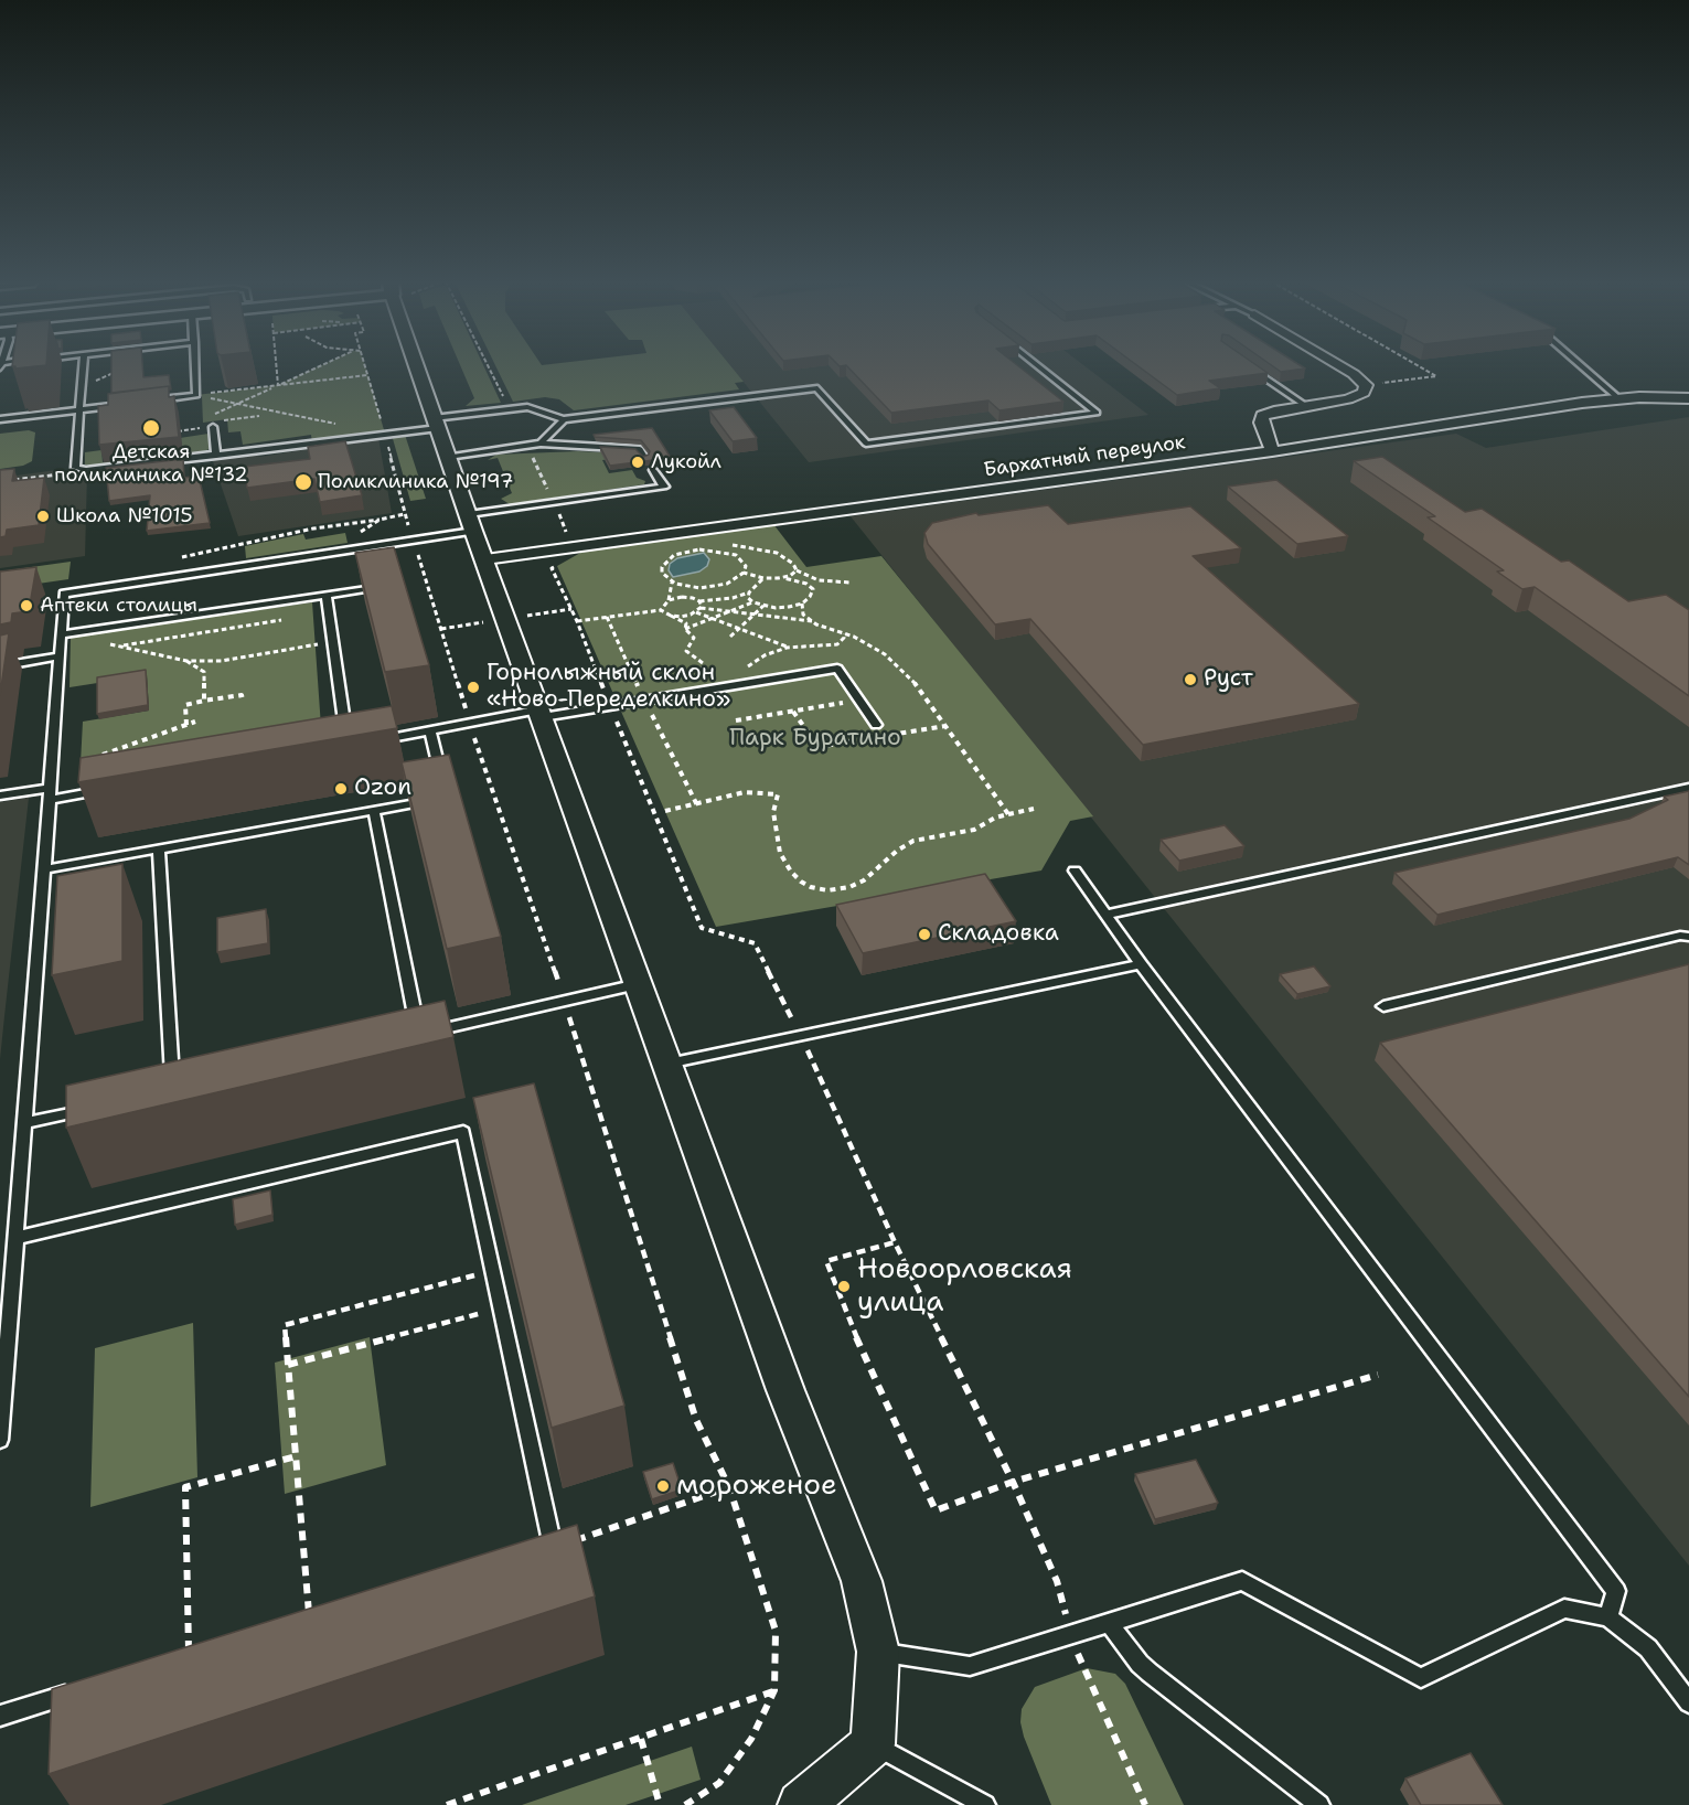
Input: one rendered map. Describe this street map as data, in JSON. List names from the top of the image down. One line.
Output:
{"streets":{"street":["Бархатный переулок"]},"parks":["Парк Буратино"],"places":["Детская поликлиника №132","Лукойл","Поликлиника №197","Школа №1015","Аптеки столицы","Руст","Горнолыжный склон «Ново-Переделкино»","Ozon","Складовка","Новоорловская улица","мороженое"]}
